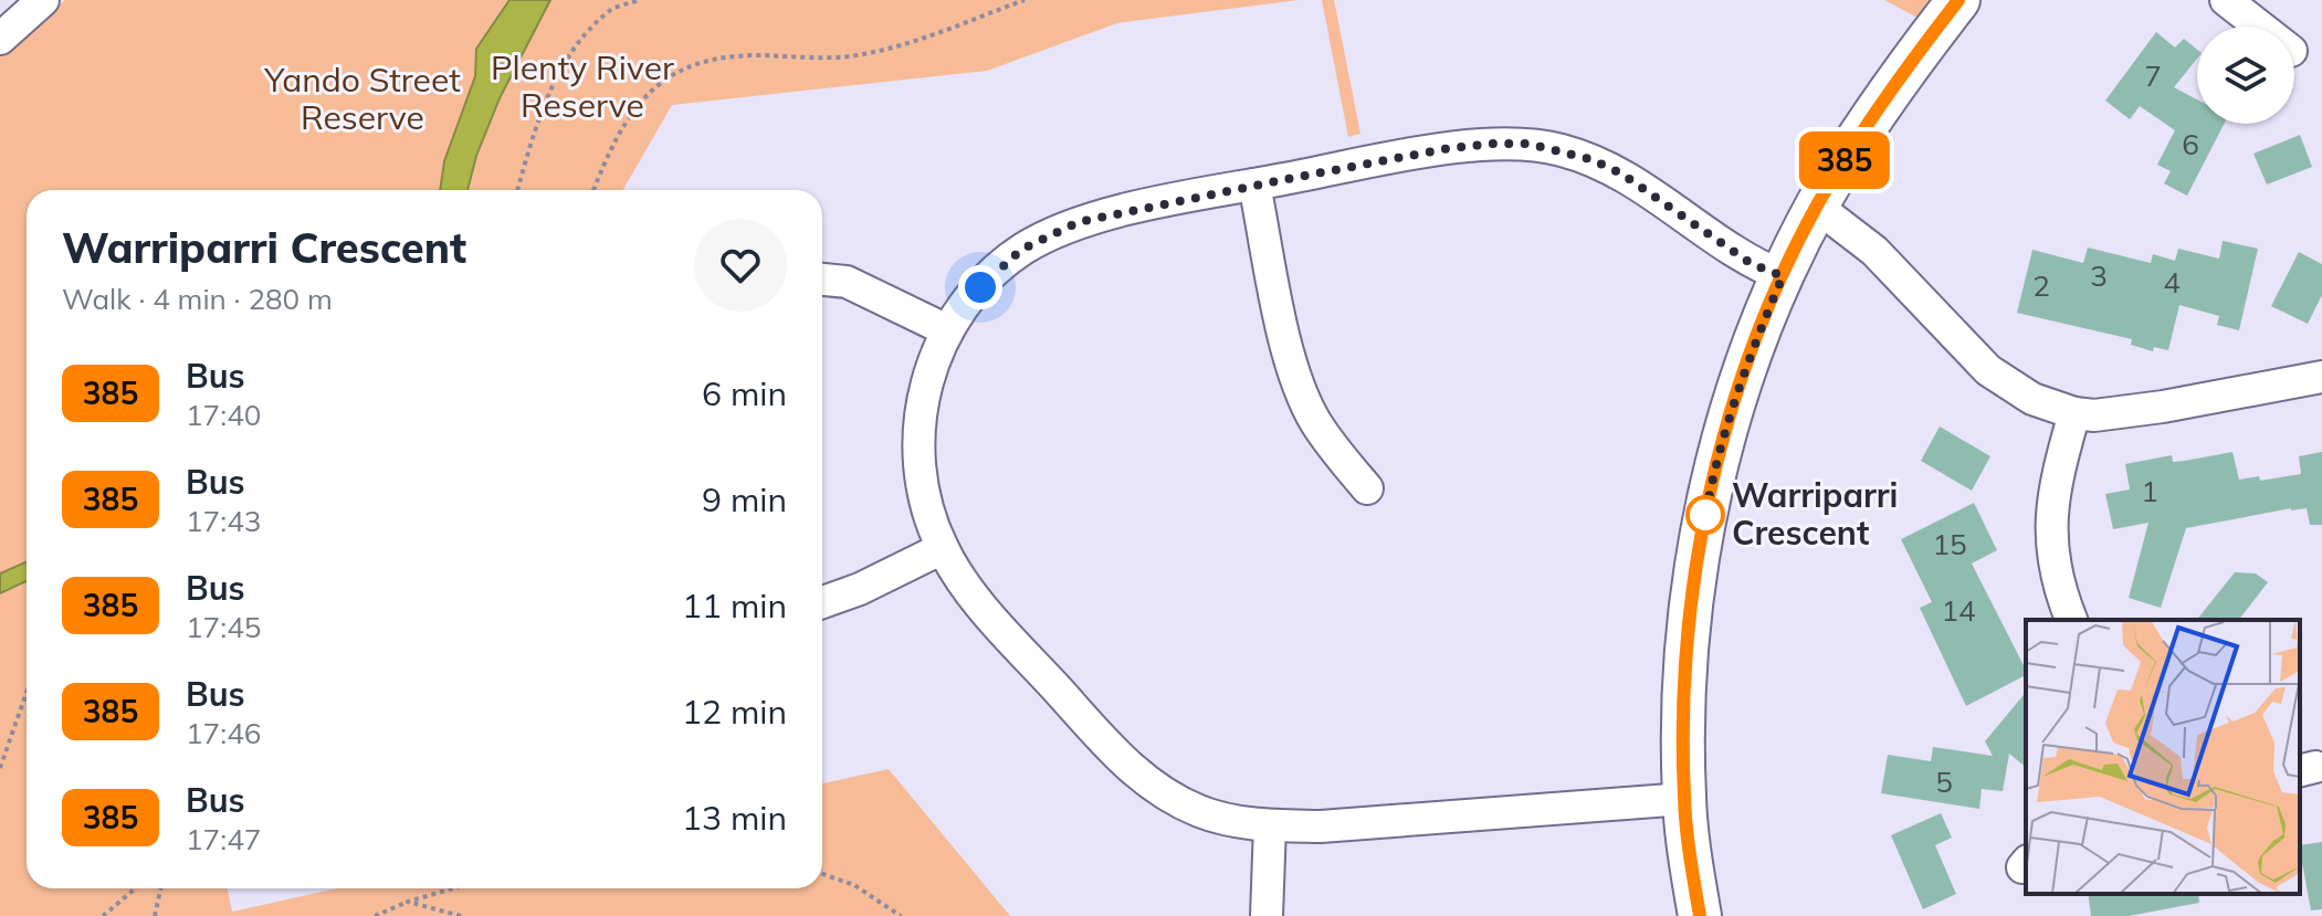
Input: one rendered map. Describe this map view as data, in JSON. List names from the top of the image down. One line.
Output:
{"parks":["Plenty River Reserve","Yando Street Reserve"],"places":["Warriparri Crescent"],"lines":["bus line 385"],"house_numbers":["7","6","3","4","2","1","15","14","5"],"page":{"on_map":"385","heading":["Warriparri Crescent","Walk · 4 min · 280 m"],"list":[{"mark":"385","name":"Bus","note":"17:40","value":"6 min"},{"mark":"385","name":"Bus","note":"17:43","value":"9 min"},{"mark":"385","name":"Bus","note":"17:45","value":"11 min"},{"mark":"385","name":"Bus","note":"17:46","value":"12 min"},{"mark":"385","name":"Bus","note":"17:47","value":"13 min"}]}}
